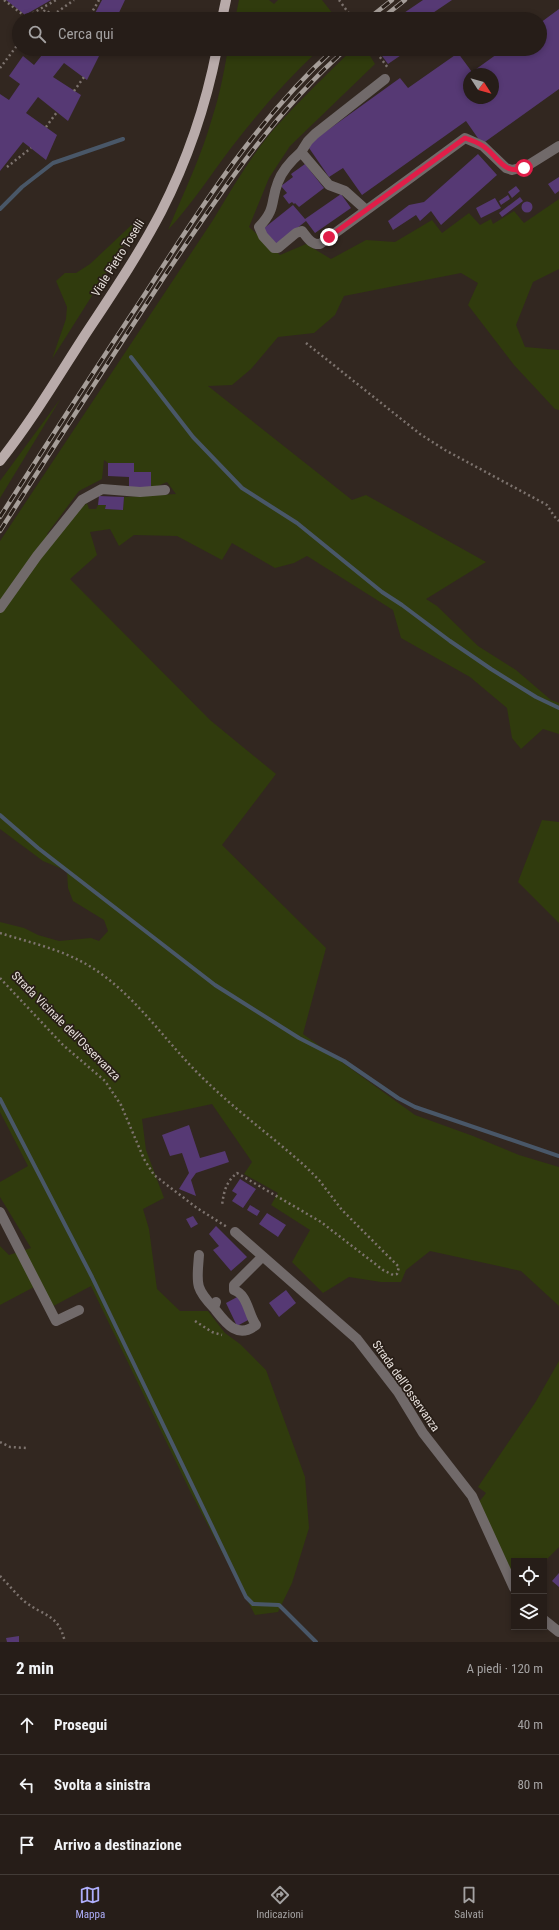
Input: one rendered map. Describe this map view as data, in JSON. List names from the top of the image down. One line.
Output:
{"streets":{"main road":["Viale Pietro Toselli"],"street":["Strada dell'Osservanza"],"path":["Strada Vicinale dell'Osservanza"]},"crossings":[["Strada Vicinale dell'Osservanza","Strada dell'Osservanza"]],"north":"bottom right","page":{"search":"Cerca qui","heading":["2 min","A piedi · 120 m"],"list":[["Prosegui","40 m"],["Svolta a sinistra","80 m"],"Arrivo a destinazione"],"nav":["Mappa","Indicazioni","Salvati"]}}
